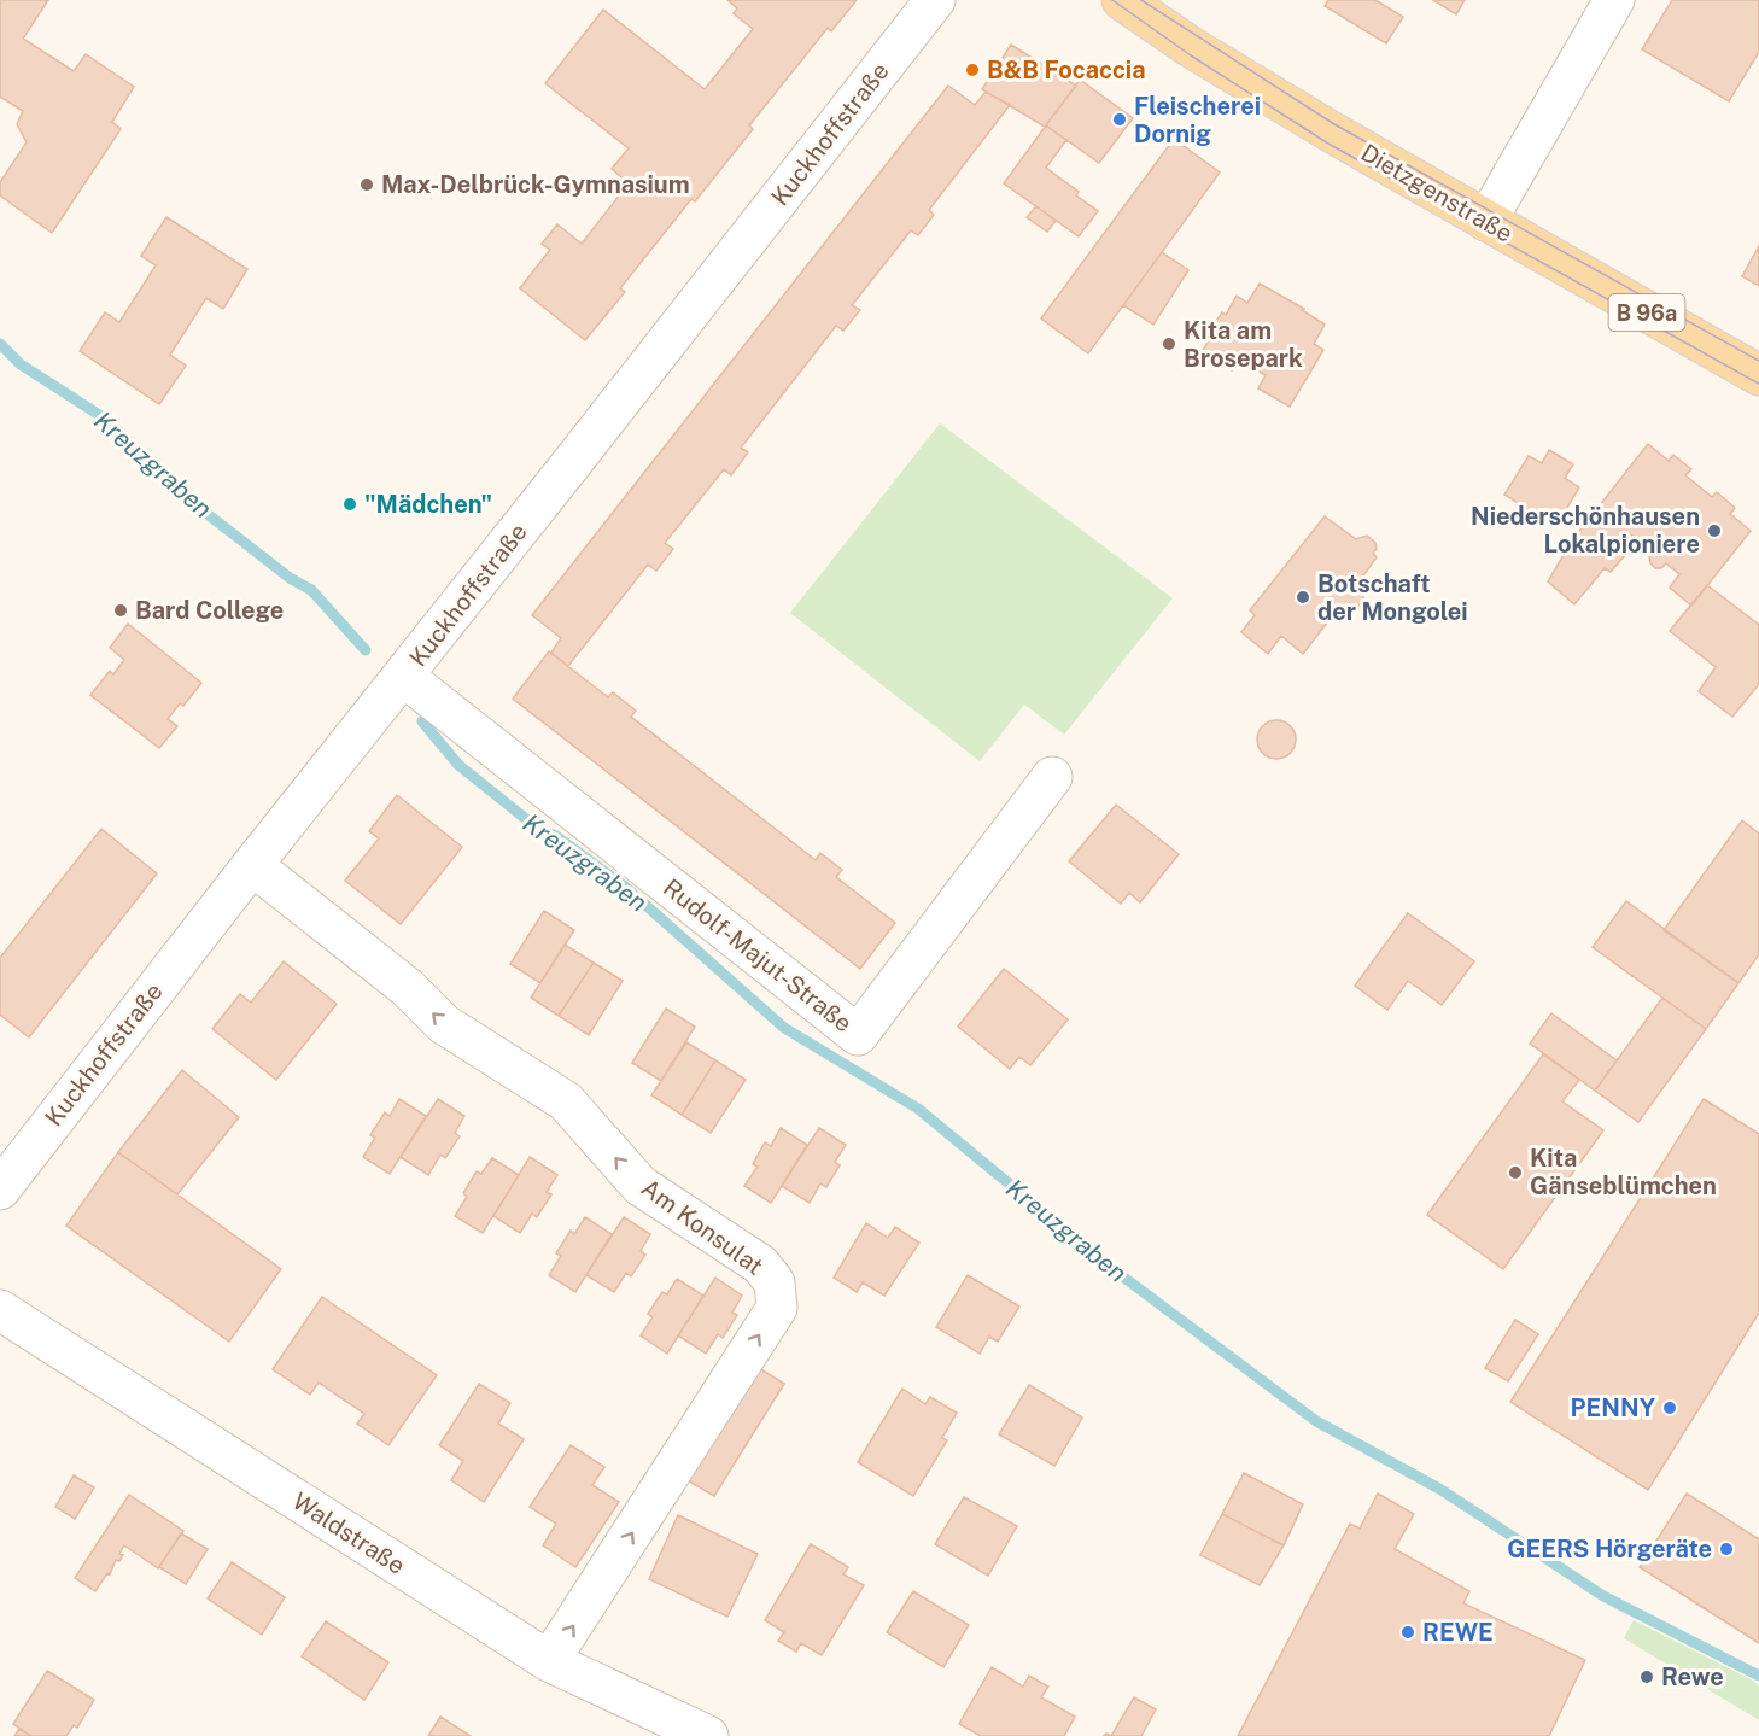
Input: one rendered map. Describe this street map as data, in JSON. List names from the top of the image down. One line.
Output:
{"streets":{"main road":["Dietzgenstraße","B 96a"],"street":["Kuckhoffstraße","Rudolf-Majut-Straße","Am Konsulat","Waldstraße"]},"crossings":[["Kuckhoffstraße","Rudolf-Majut-Straße"],["Kuckhoffstraße","Am Konsulat"],["Am Konsulat","Waldstraße"]],"water":["Kreuzgraben"],"places":["B&B Focaccia","Fleischerei Dornig","Max-Delbrück-Gymnasium","Kita am Brosepark","\"Mädchen\"","Niederschönhausen Lokalpioniere","Botschaft der Mongolei","Bard College","Kita Gänseblümchen","PENNY","GEERS Hörgeräte","REWE","Rewe"]}
